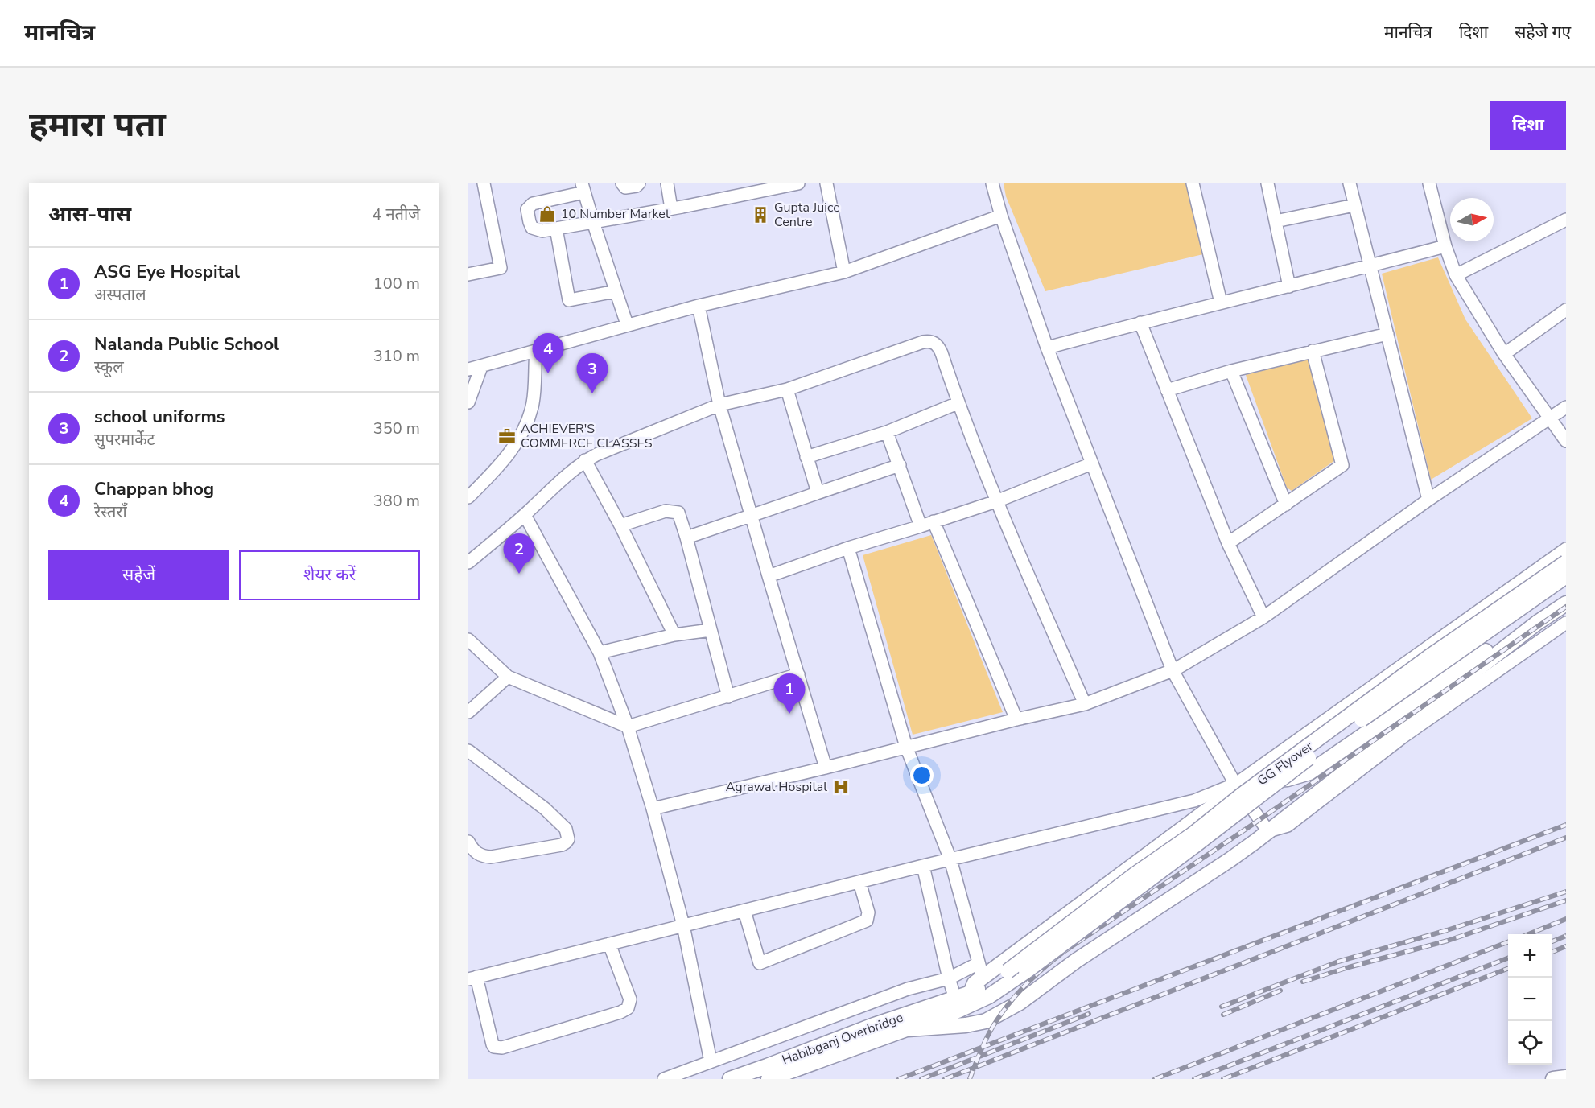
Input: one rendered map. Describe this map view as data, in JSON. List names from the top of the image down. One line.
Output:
{"streets":{"main road":["GG Flyover","Habibganj Overbridge"]},"crossings":[["GG Flyover","Habibganj Overbridge"]],"places":{"shop":["10 Number Market"],"building":["Gupta Juice Centre"],"office":["ACHIEVER'S COMMERCE CLASSES"],"hospital":["Agrawal Hospital"]},"north":"right","page":{"header":"मानचित्र","nav":["मानचित्र","दिशा","सहेजे गए"],"buttons":["दिशा",["सहेजें","शेयर करें"]],"title":"हमारा पता","heading":["आस-पास","4 नतीजे"],"list":[{"mark":"1","name":"ASG Eye Hospital","note":"अस्पताल","value":"100 m"},{"mark":"2","name":"Nalanda Public School","note":"स्कूल","value":"310 m"},{"mark":"3","name":"school uniforms","note":"सुपरमार्केट","value":"350 m"},{"mark":"4","name":"Chappan bhog","note":"रेस्तराँ","value":"380 m"}],"pins":["4","3","2","1"],"map_buttons":["+","−"]}}
